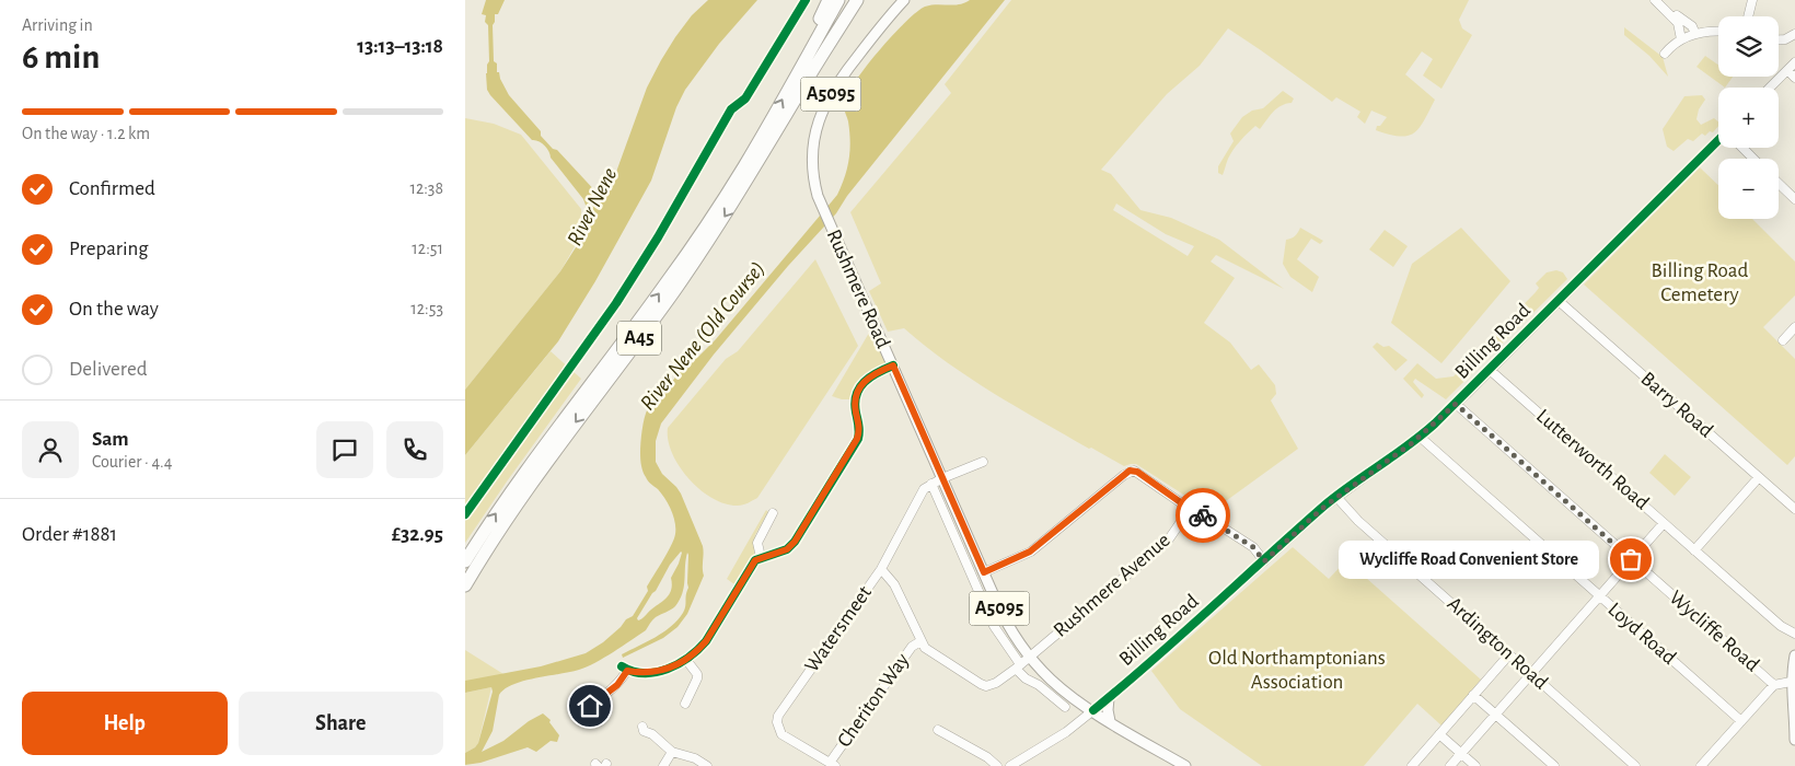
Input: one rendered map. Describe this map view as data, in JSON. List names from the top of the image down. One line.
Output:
{"streets":{"highway":["A45"],"main road":["A5095","Rushmere Road"],"street":["Billing Road","Barry Road","Lutterworth Road","Rushmere Avenue","Watersmeet","Wycliffe Road","Loyd Road","Ardington Road","Cheriton Way"]},"crossings":[["A5095","Rushmere Road"],["A5095","Billing Road"],["Rushmere Road","Billing Road"],["Rushmere Road","Rushmere Avenue"],["Rushmere Road","Watersmeet"],["Billing Road","Barry Road"],["Billing Road","Lutterworth Road"],["Billing Road","Wycliffe Road"],["Billing Road","Loyd Road"],["Billing Road","Ardington Road"],["Rushmere Avenue","Cheriton Way"],["Watersmeet","Cheriton Way"]],"water":["River Nene","River Nene (Old Course)"],"parks":["Billing Road Cemetery","Old Northamptonians Association"],"places":["Wycliffe Road Convenient Store"],"page":{"heading":["6 min","Arriving in","13:13–13:18"],"panel":["Sam","Courier · 4.4","Order #1881","£32.95"],"map_buttons":["+","−"],"bar":"On the way · 1.2 km","list":[["Confirmed","12:38"],["Preparing","12:51"],["On the way","12:53"],"Delivered"],"bubble":"Wycliffe Road Convenient Store","buttons":["Help","Share"]}}
